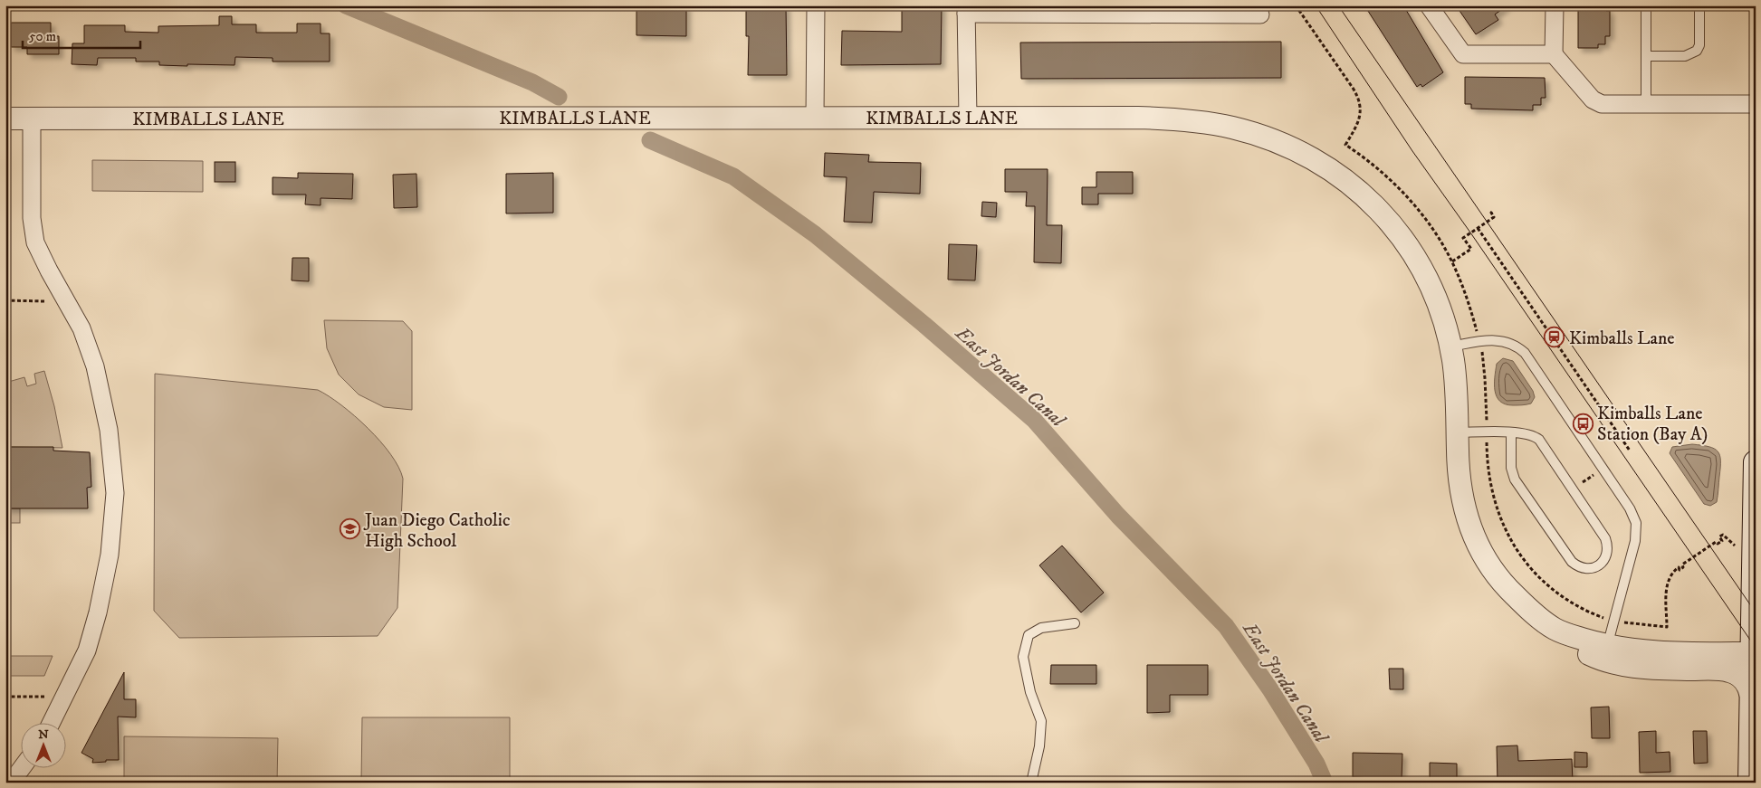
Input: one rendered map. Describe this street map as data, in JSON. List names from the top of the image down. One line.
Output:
{"streets":{"street":["KIMBALLS LANE"]},"water":["East Jordan Canal"],"places":{"station":["Kimballs Lane"],"bus stop":["Kimballs Lane Station (Bay A)"],"school or university":["Juan Diego Catholic High School"]},"scale_bar":"50 m","north":"top"}
